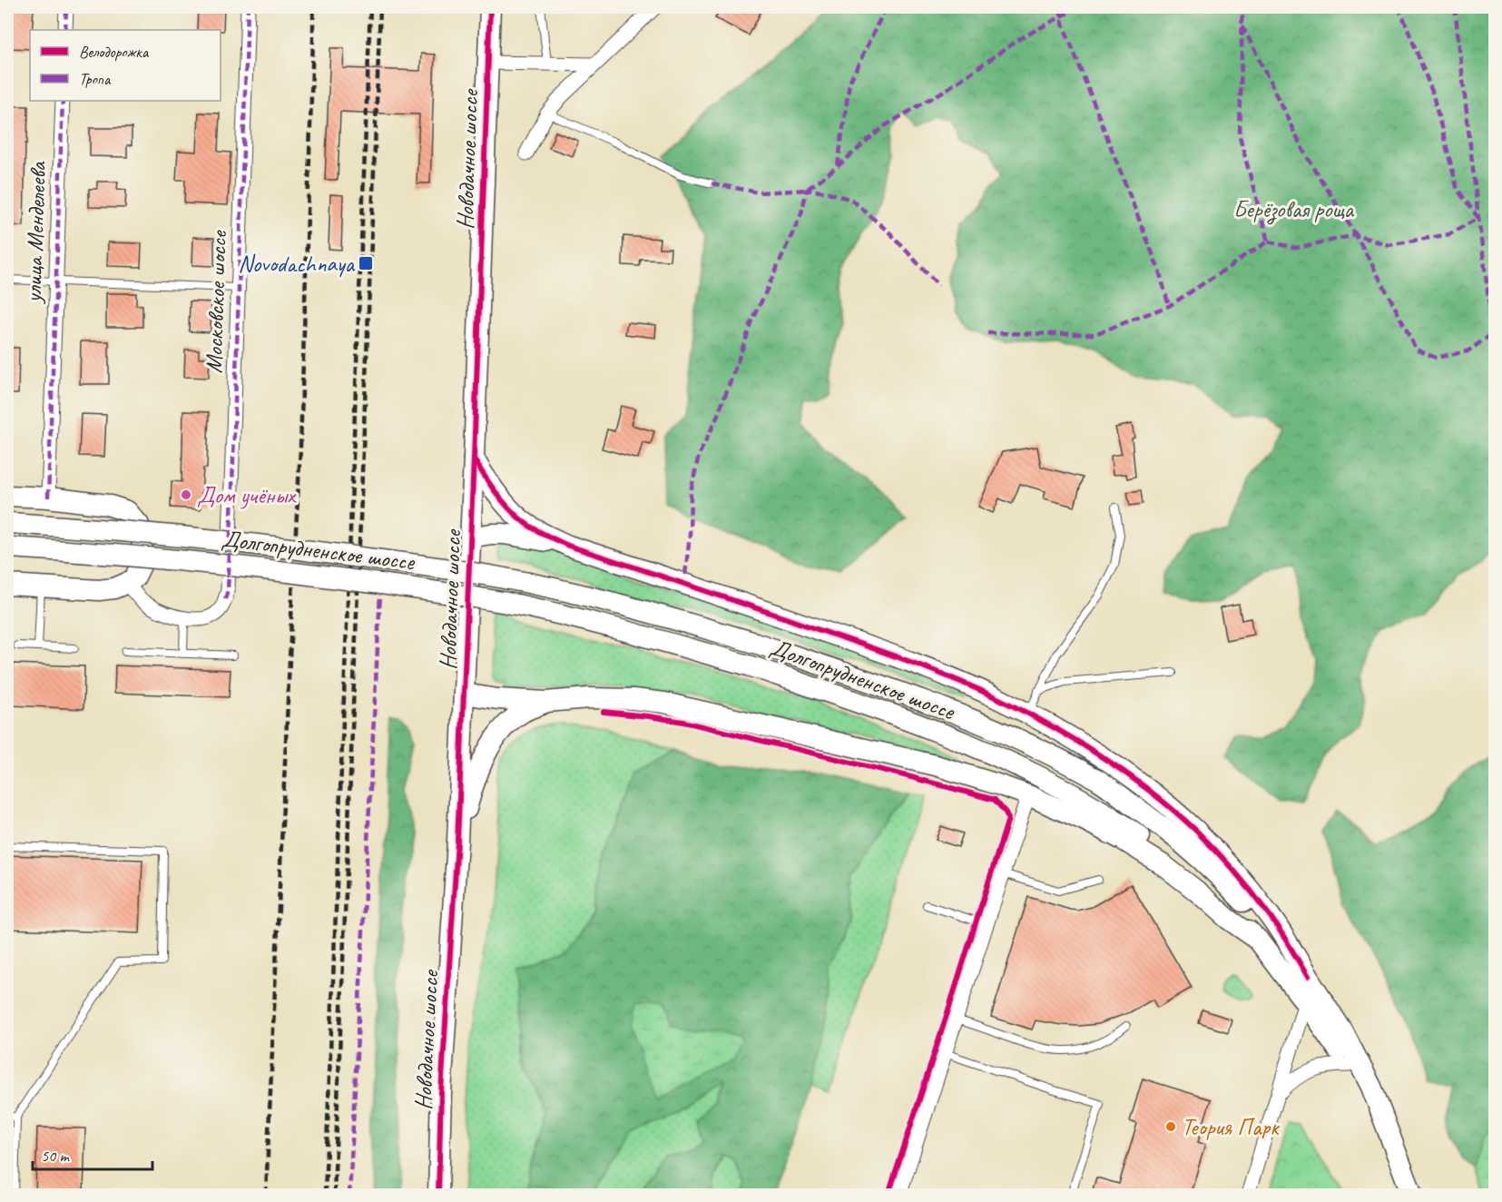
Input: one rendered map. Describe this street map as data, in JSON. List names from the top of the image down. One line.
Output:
{"streets":{"main road":["Новодачное шоссе","Долгопрудненское шоссе"],"street":["улица Менделеева","Московское шоссе"]},"parks":["Берёзовая роща"],"places":{"transit":["Novodachnaya"],"other":["Дом учёных","Теория Парк"]},"legend":["Велодорожка","Тропа"],"scale_bar":"50 m"}
